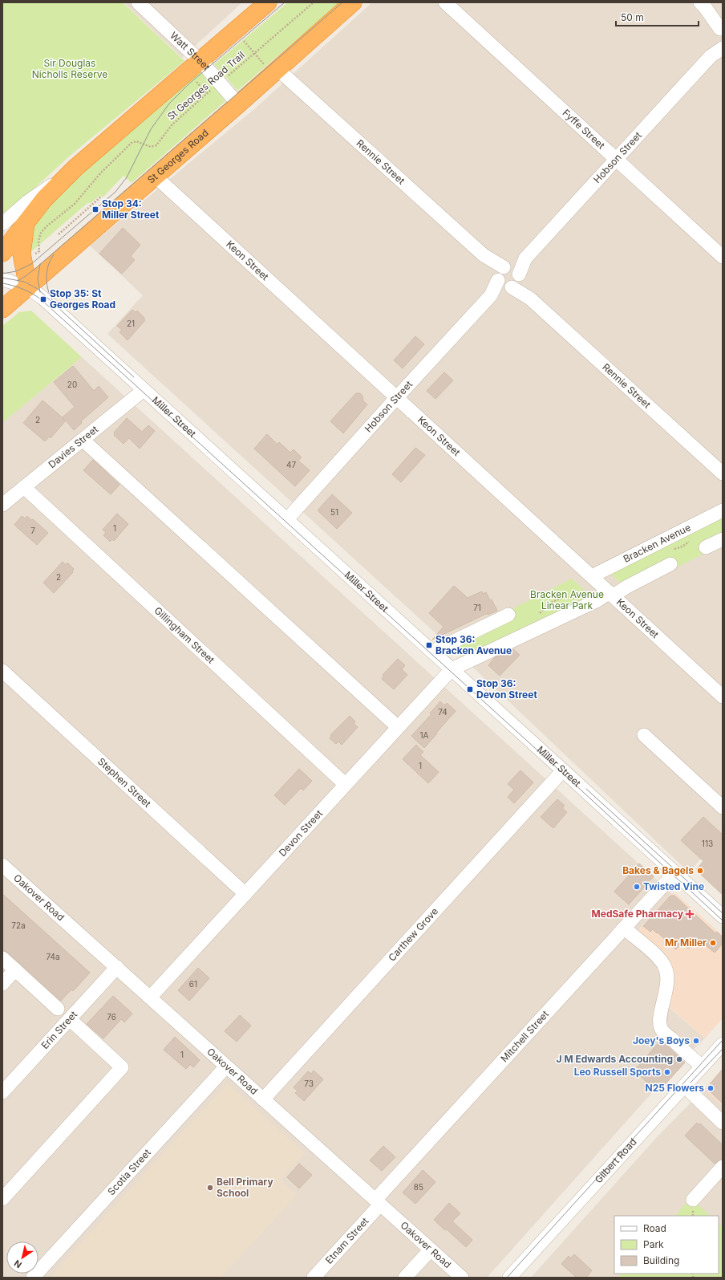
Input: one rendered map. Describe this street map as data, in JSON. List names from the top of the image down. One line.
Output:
{"streets":{"highway":["St Georges Road"],"street":["Watt Street","Fyffe Street","Hobson Street","Rennie Street","Keon Street","Miller Street","Davies Street","Bracken Avenue","Gillingham Street","Stephen Street","Devon Street","Oakover Road","Carthew Grove","Erin Street","Mitchell Street","Gilbert Road","Scotia Street","Etnam Street"],"path":["St Georges Road Trail"]},"crossings":[["Watt Street","St Georges Road Trail"],["Watt Street","St Georges Road"],["Fyffe Street","Hobson Street"],["St Georges Road","Rennie Street"],["St Georges Road","Keon Street"],["St Georges Road","Miller Street"],["Hobson Street","Rennie Street"],["Hobson Street","Keon Street"],["Hobson Street","Miller Street"],["Keon Street","Bracken Avenue"],["Miller Street","Davies Street"],["Miller Street","Devon Street"],["Miller Street","Carthew Grove"],["Miller Street","Mitchell Street"],["Davies Street","Gillingham Street"],["Gillingham Street","Devon Street"],["Stephen Street","Devon Street"],["Devon Street","Oakover Road"],["Oakover Road","Carthew Grove"],["Oakover Road","Erin Street"],["Oakover Road","Mitchell Street"],["Oakover Road","Scotia Street"],["Oakover Road","Etnam Street"],["Mitchell Street","Etnam Street"]],"parks":["Sir Douglas Nicholls Reserve","Bracken Avenue Linear Park"],"places":{"transit":["Stop 34: Miller Street","Stop 35: St Georges Road","Stop 36: Bracken Avenue","Stop 36: Devon Street"],"other":["Bakes & Bagels","Twisted Vine","Mr Miller","Joey's Boys","J M Edwards Accounting","Leo Russell Sports","N25 Flowers","Bell Primary School"],"health":["MedSafe Pharmacy"]},"house_numbers":["21","20","2","47","51","1","7","2","71","74","1A","1","113","72a","74a","61","76","1","73","85"],"legend":["Road","Park","Building"],"scale_bar":"50 m","north":"bottom left"}
